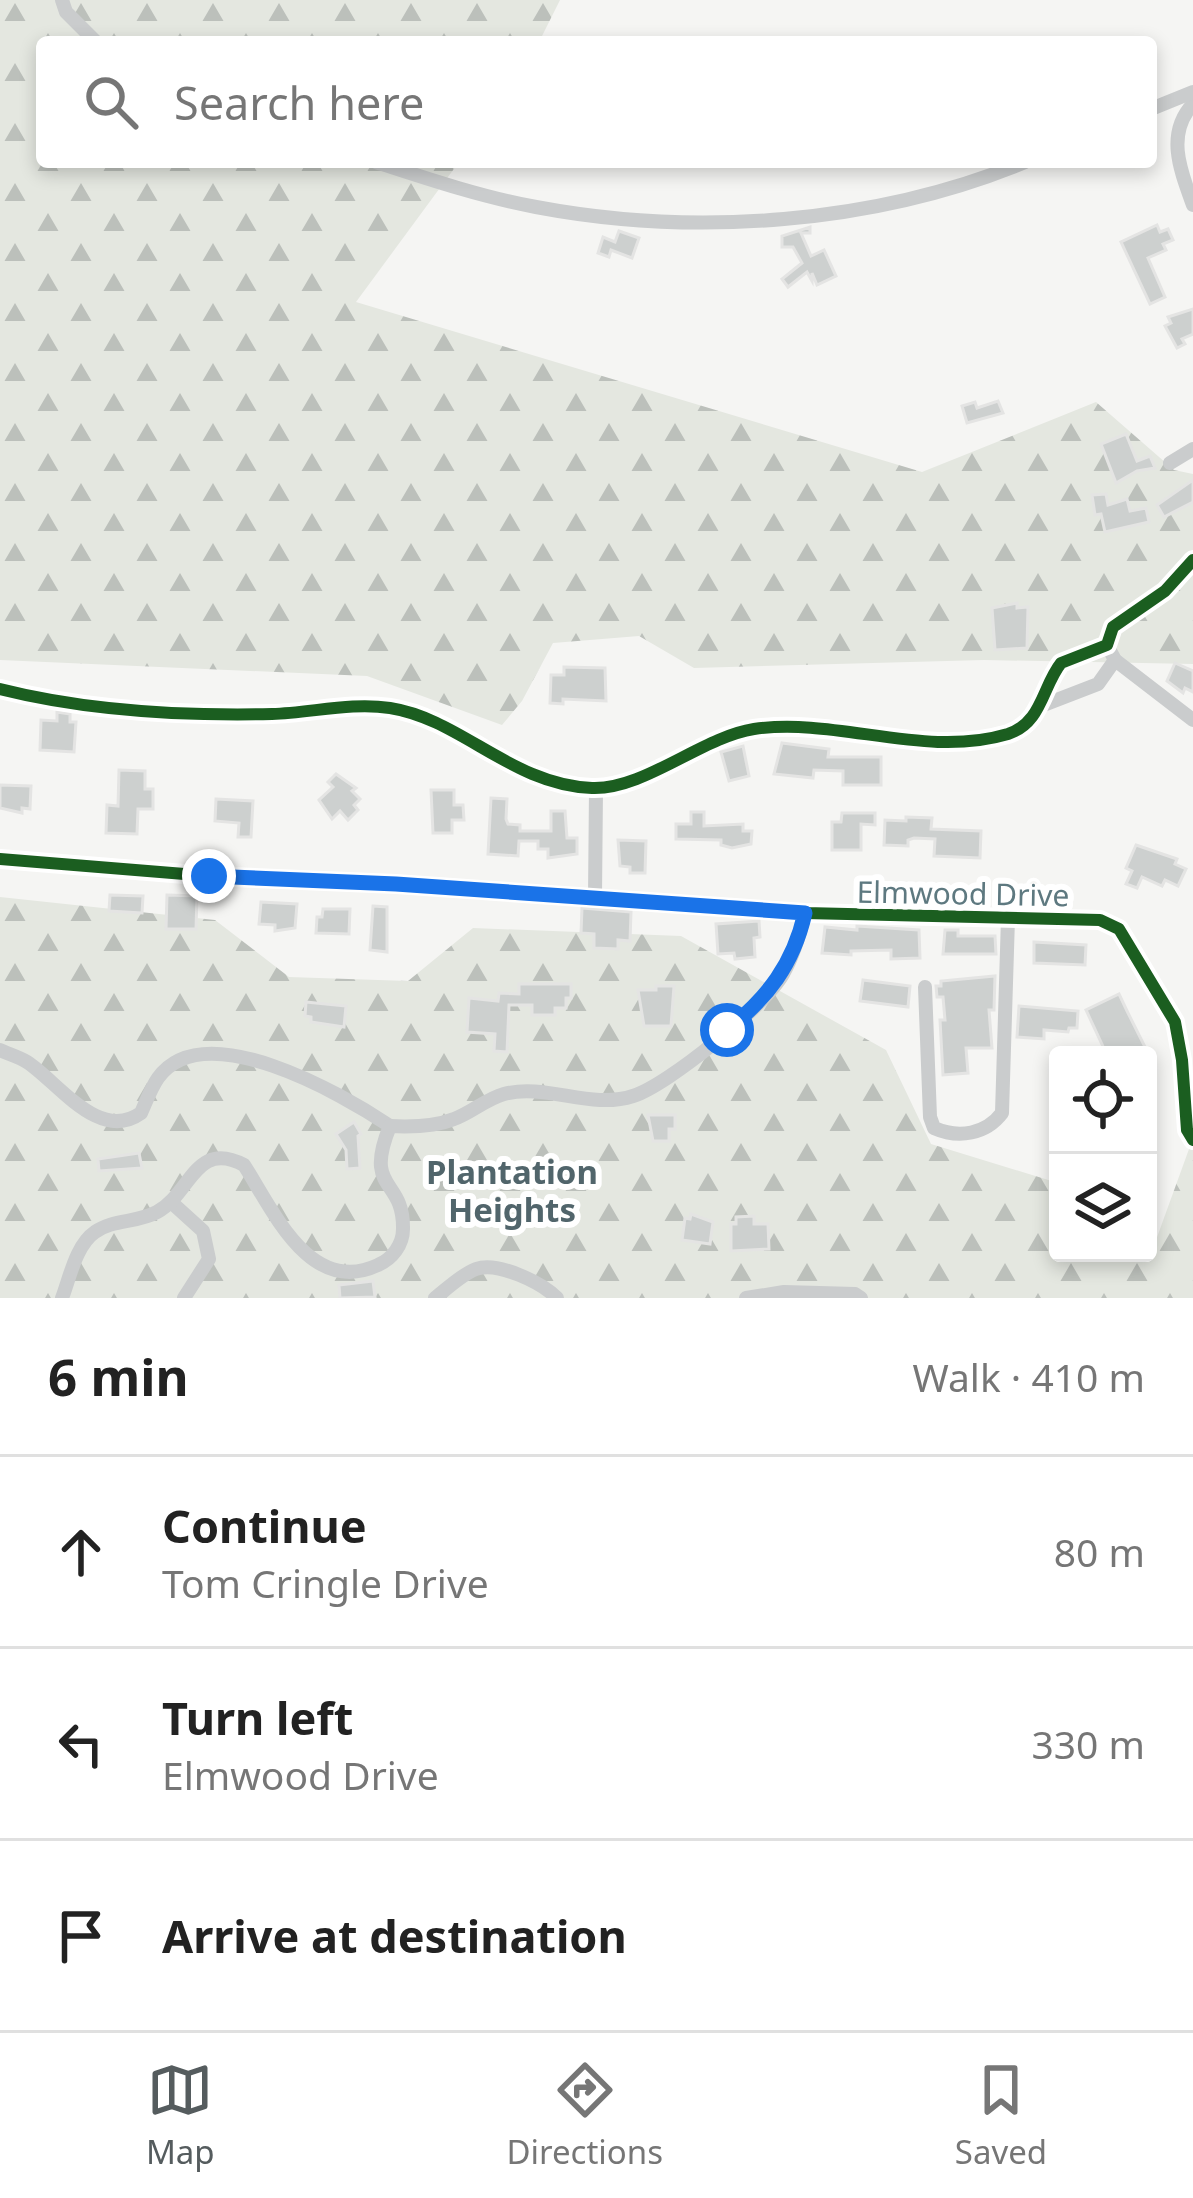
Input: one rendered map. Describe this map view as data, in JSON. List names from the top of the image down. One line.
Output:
{"streets":{"street":["Elmwood Drive"]},"districts":["Plantation Heights"],"page":{"search":"Search here","heading":["6 min","Walk · 410 m"],"list":[["Continue","Tom Cringle Drive","80 m"],["Turn left","Elmwood Drive","330 m"],"Arrive at destination"],"nav":["Map","Directions","Saved"]}}
